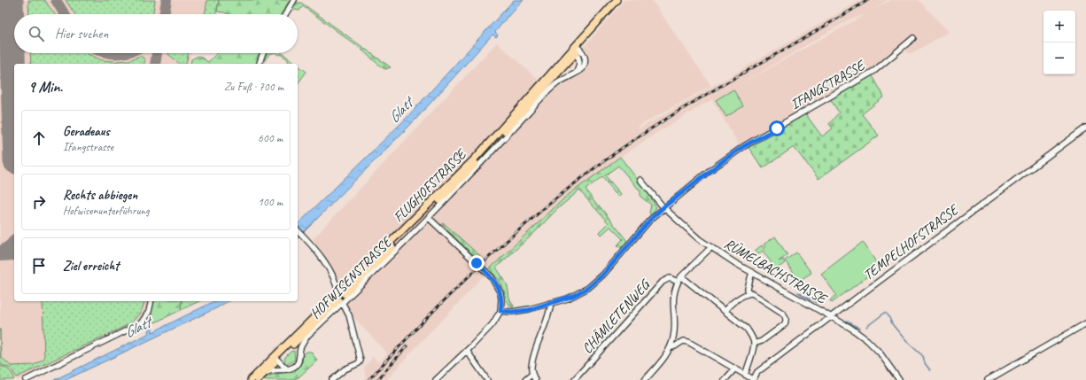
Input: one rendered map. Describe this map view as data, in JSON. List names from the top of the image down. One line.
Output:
{"streets":{"main road":["FLUGHOFSTRASSE"],"street":["IFANGSTRASSE","TEMPELHOFSTRASSE","RÜMELBACHSTRASSE","HOFWISENSTRASSE","CHÄMLETENWEG"]},"crossings":[["IFANGSTRASSE","RÜMELBACHSTRASSE"],["FLUGHOFSTRASSE","HOFWISENSTRASSE"],["TEMPELHOFSTRASSE","RÜMELBACHSTRASSE"]],"water":["Glatt"],"page":{"map_buttons":["+","−"],"search":"Hier suchen","heading":["9 Min.","Zu Fuß · 700 m"],"list":[["Geradeaus","Ifangstrasse","600 m"],["Rechts abbiegen","Hofwisenunterführung","100 m"],"Ziel erreicht"]}}
